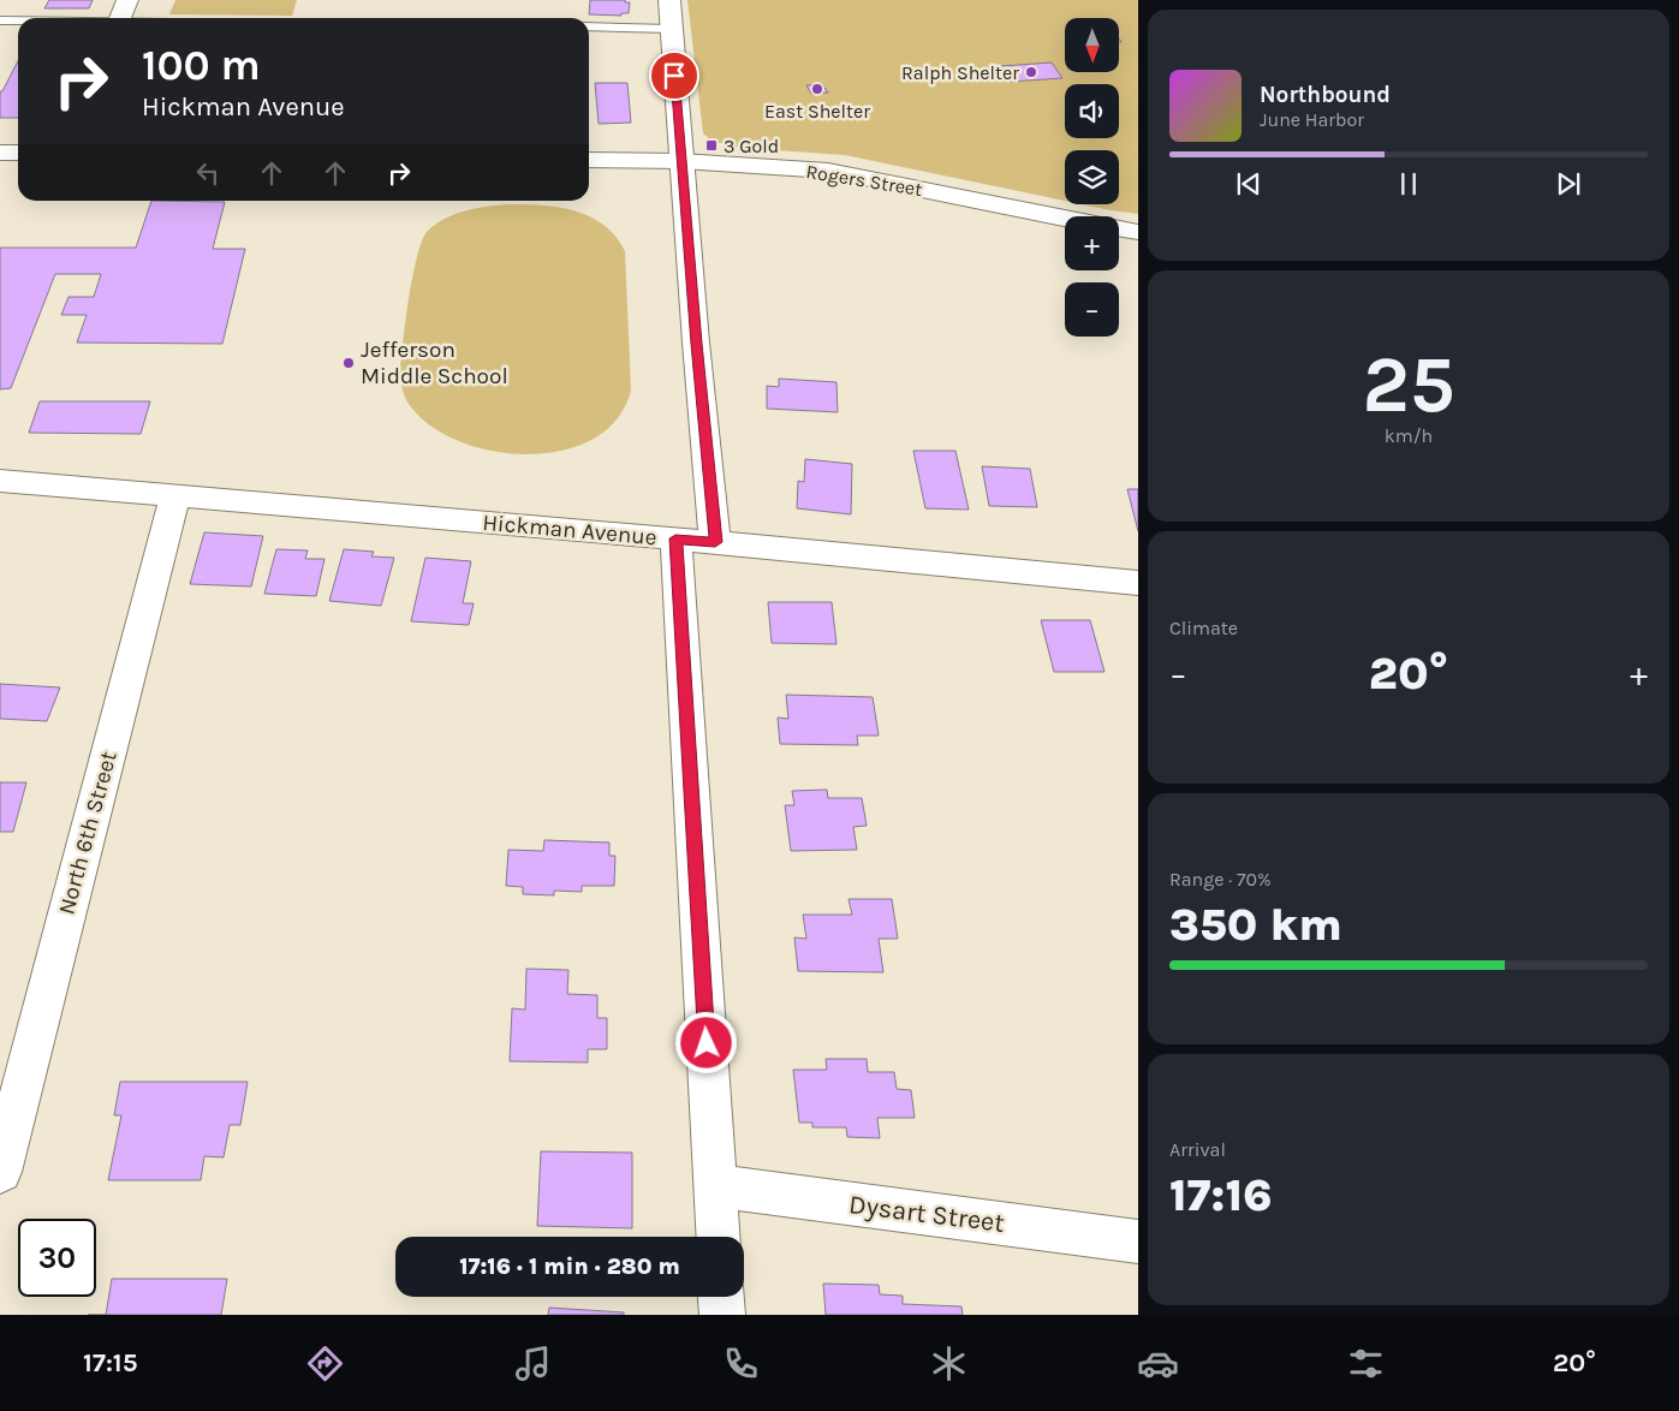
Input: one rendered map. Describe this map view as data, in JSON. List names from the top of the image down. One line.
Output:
{"streets":{"street":["Rogers Street","Hickman Avenue","North 6th Street","Dysart Street"]},"crossings":[["Hickman Avenue","North 6th Street"]],"places":{"other":["Ralph Shelter","East Shelter","Jefferson Middle School"],"transit":["3 Gold"]},"north":"bottom","page":{"map_buttons":["+","−"],"turn":["100 m","Hickman Avenue"],"song":["Northbound","June Harbor"],"tile":[["25","km/h"],"Climate",["Range · 70%","350 km"],["Arrival","17:16"]],"heat":["−","20°","+"],"limit":"30","trip":"17:16 · 1 min · 280 m","tabs":["17:15","20°"]}}
